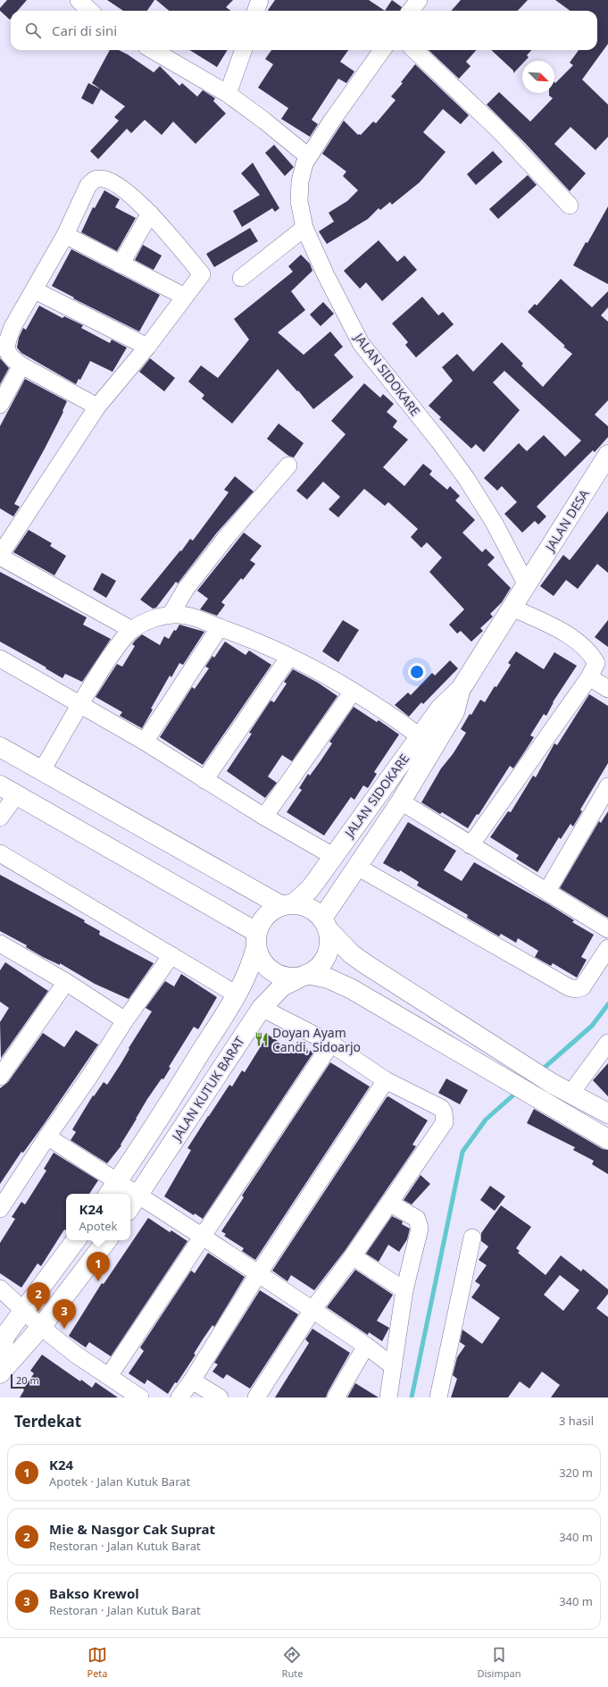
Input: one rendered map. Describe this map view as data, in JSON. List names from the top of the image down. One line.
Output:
{"streets":{"street":["JALAN SIDOKARE","JALAN DESA","JALAN KUTUK BARAT"]},"crossings":[["JALAN SIDOKARE","JALAN DESA"],["JALAN SIDOKARE","JALAN KUTUK BARAT"]],"places":{"restaurant":["Doyan Ayam Candi, Sidoarjo"]},"scale_bar":"20 m","north":"bottom right","page":{"search":"Cari di sini","popup":["K24","Apotek"],"pins":["1","2","3"],"scale":"20 m","heading":["Terdekat","3 hasil"],"list":[{"mark":"1","name":"K24","note":"Apotek · Jalan Kutuk Barat","value":"320 m"},{"mark":"2","name":"Mie & Nasgor Cak Suprat","note":"Restoran · Jalan Kutuk Barat","value":"340 m"},{"mark":"3","name":"Bakso Krewol","note":"Restoran · Jalan Kutuk Barat","value":"340 m"}],"nav":["Peta","Rute","Disimpan"]}}
